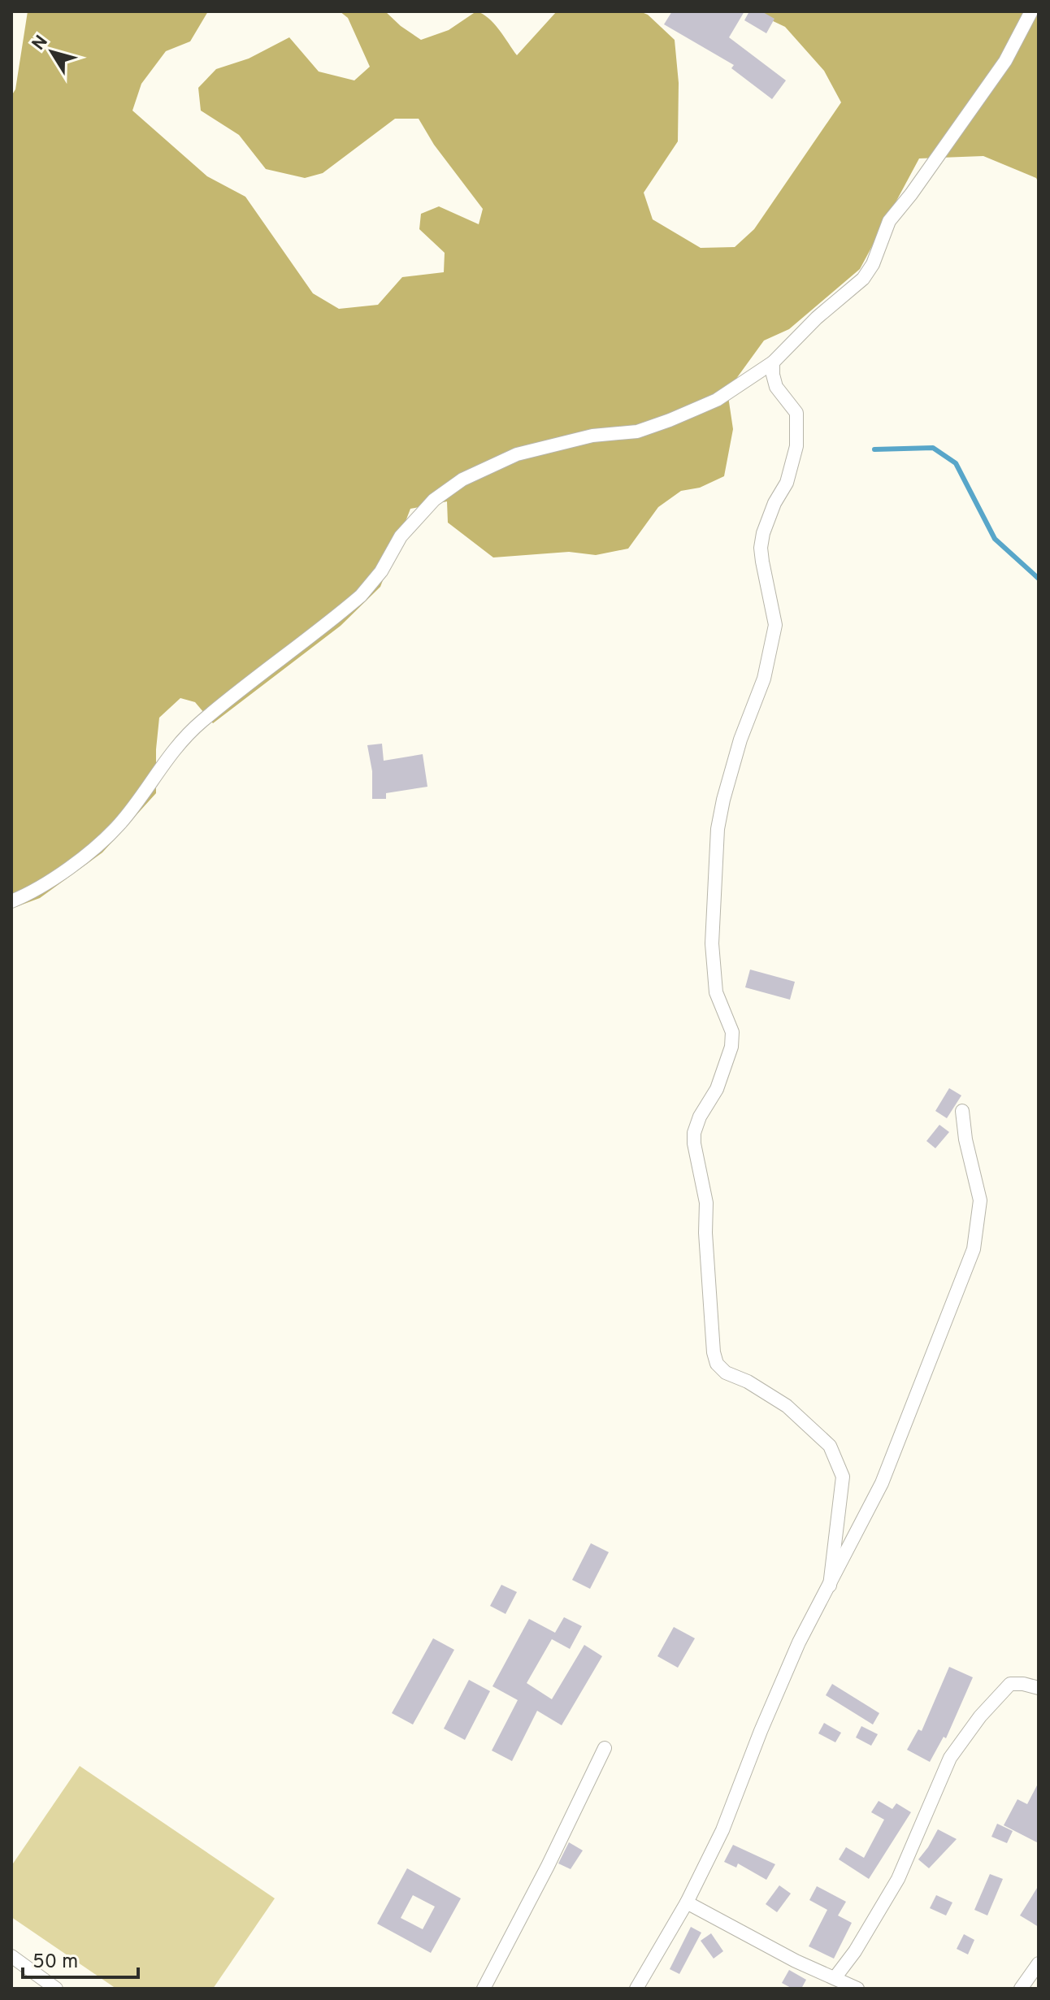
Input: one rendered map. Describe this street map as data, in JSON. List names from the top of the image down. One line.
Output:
{"scale_bar":"50 m","north":"top left"}
